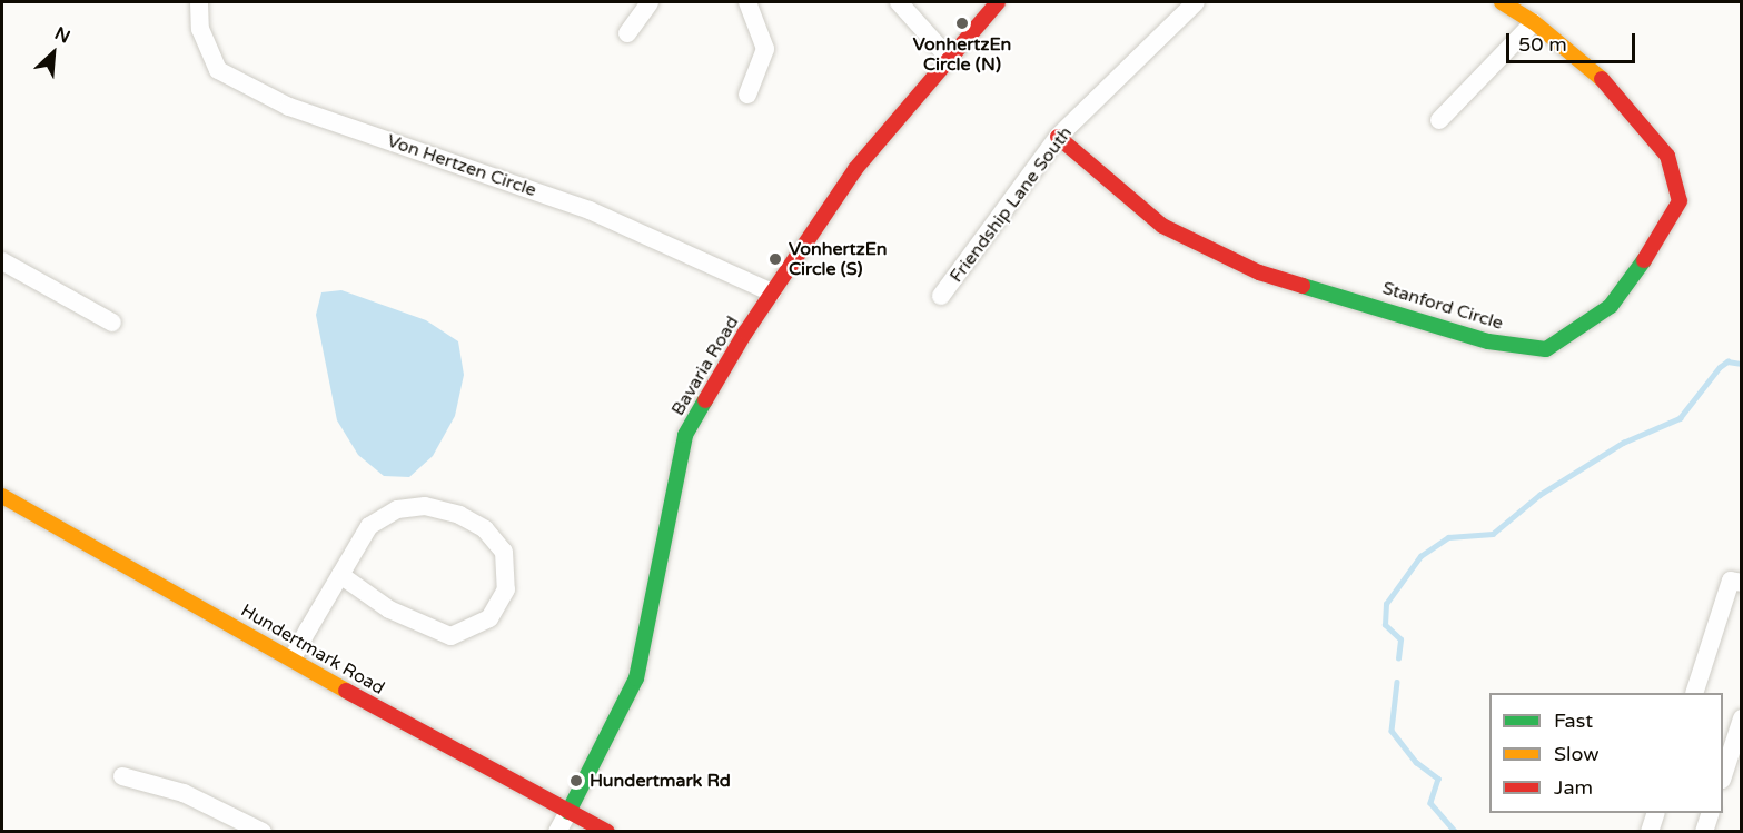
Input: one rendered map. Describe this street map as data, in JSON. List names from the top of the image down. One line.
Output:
{"streets":{"street":["Von Hertzen Circle","Friendship Lane South","Stanford Circle","Bavaria Road","Hundertmark Road"]},"crossings":[["Von Hertzen Circle","Bavaria Road"],["Friendship Lane South","Stanford Circle"],["Bavaria Road","Hundertmark Road"]],"places":["VonhertzEn Circle (N)","VonhertzEn Circle (S)","Hundertmark Rd"],"legend":["Fast","Slow","Jam"],"scale_bar":"50 m","north":"top right"}
